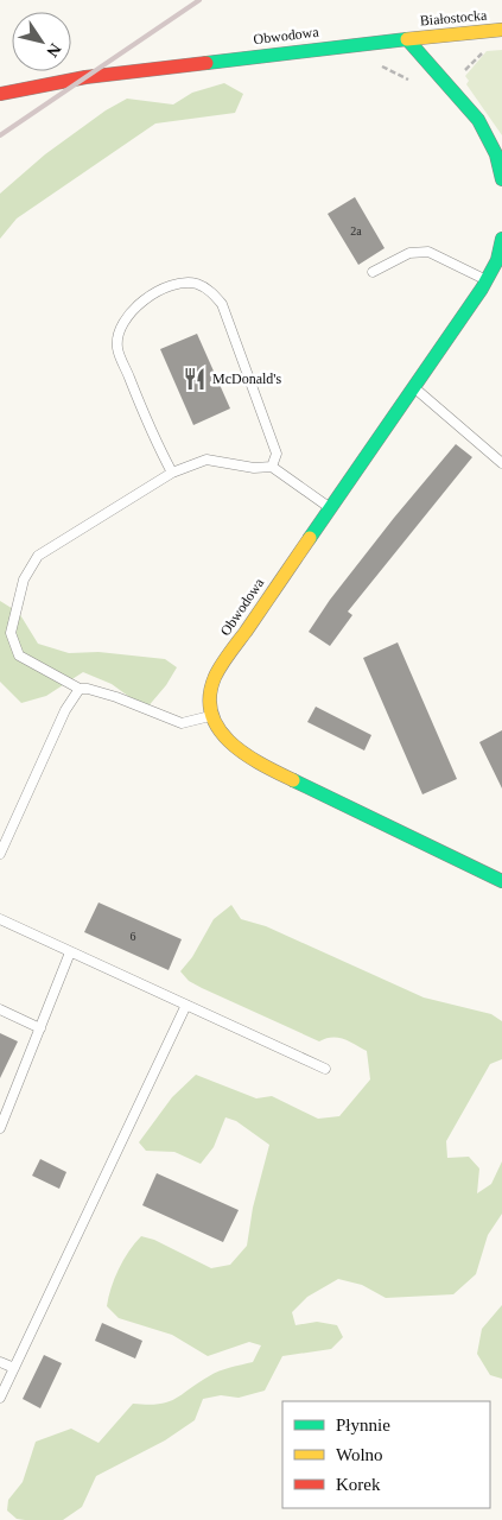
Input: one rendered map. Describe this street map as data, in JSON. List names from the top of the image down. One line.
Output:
{"streets":{"main road":["Białostocka","Obwodowa"]},"crossings":[["Białostocka","Obwodowa"]],"places":{"restaurant":["McDonald's"]},"house_numbers":["2a","6"],"legend":["Płynnie","Wolno","Korek"],"north":"bottom right"}
